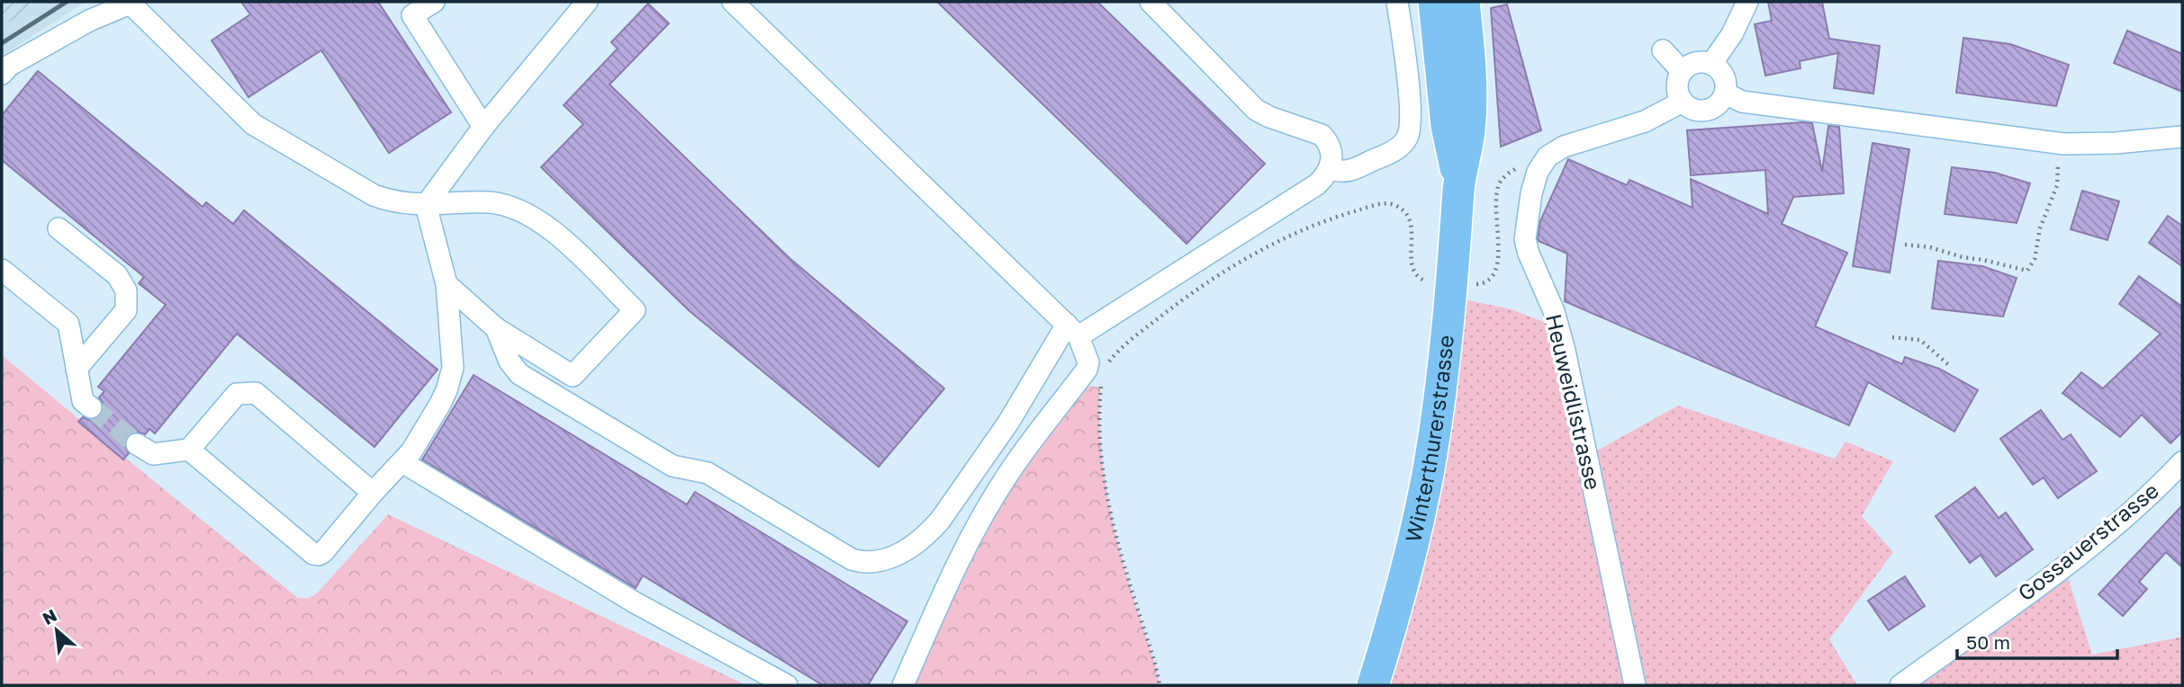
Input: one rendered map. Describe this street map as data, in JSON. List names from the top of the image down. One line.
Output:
{"streets":{"highway":["Winterthurerstrasse"],"street":["Heuweidlistrasse","Gossauerstrasse"]},"scale_bar":"50 m","north":"top left"}
